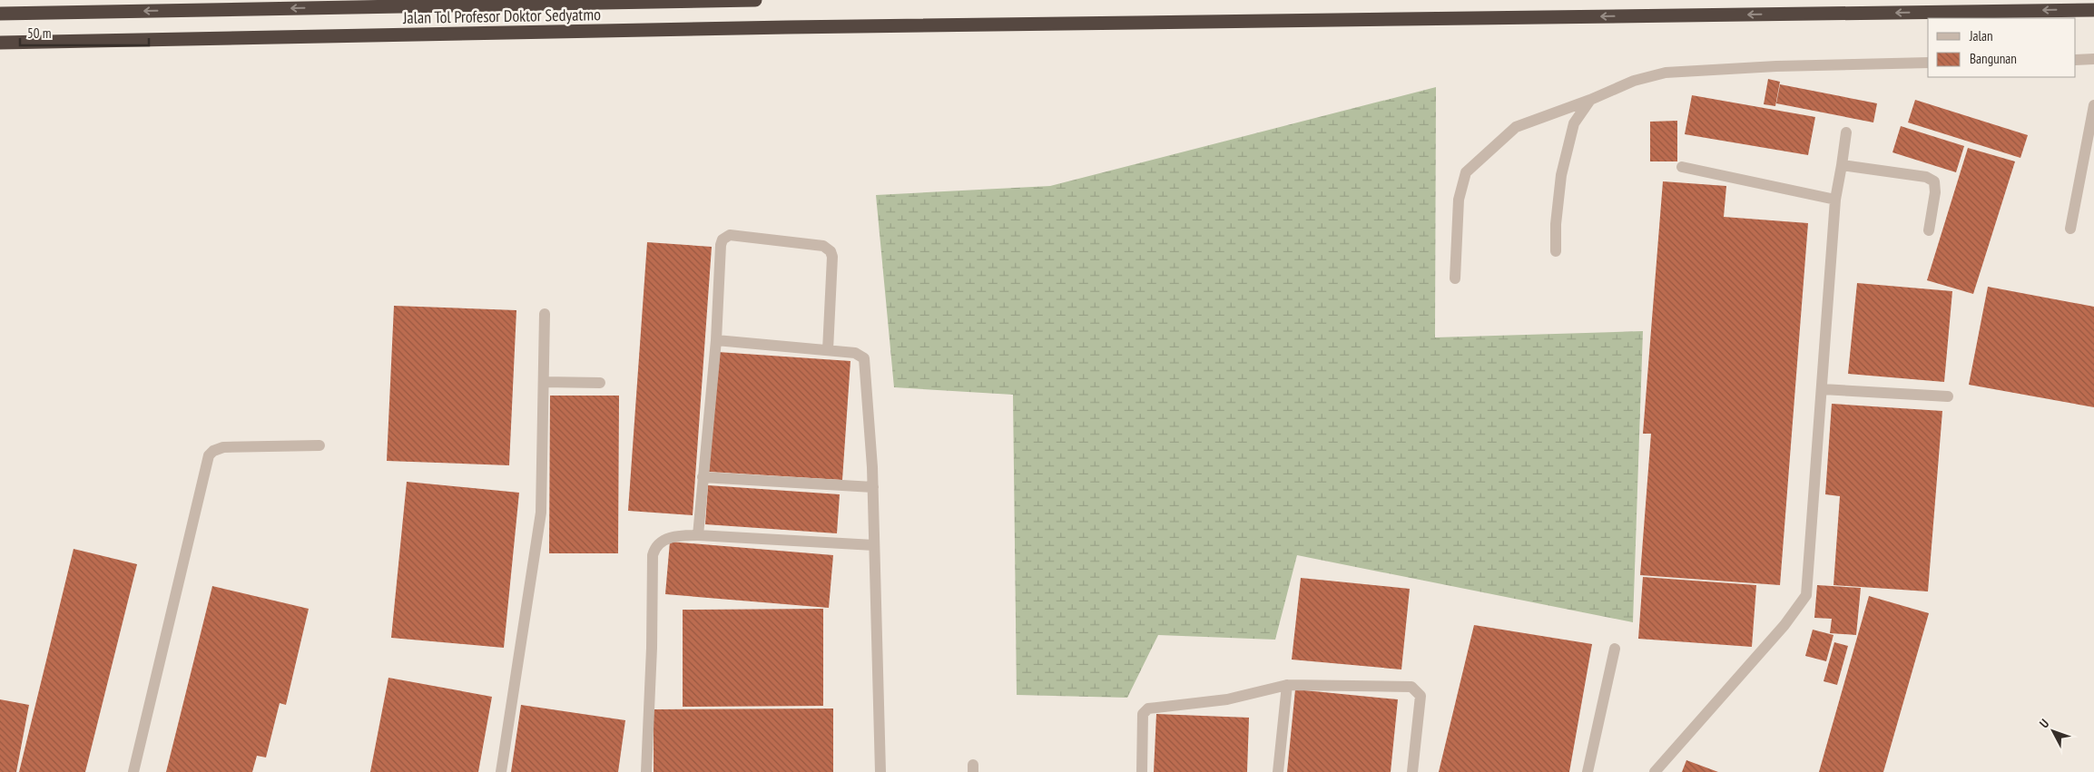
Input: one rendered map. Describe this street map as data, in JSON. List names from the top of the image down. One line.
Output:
{"streets":{"highway":["Jalan Tol Profesor Doktor Sedyatmo"]},"one_way":["Jalan Tol Profesor Doktor Sedyatmo"],"legend":["Jalan","Bangunan"],"scale_bar":"50 m","north":"top left"}
